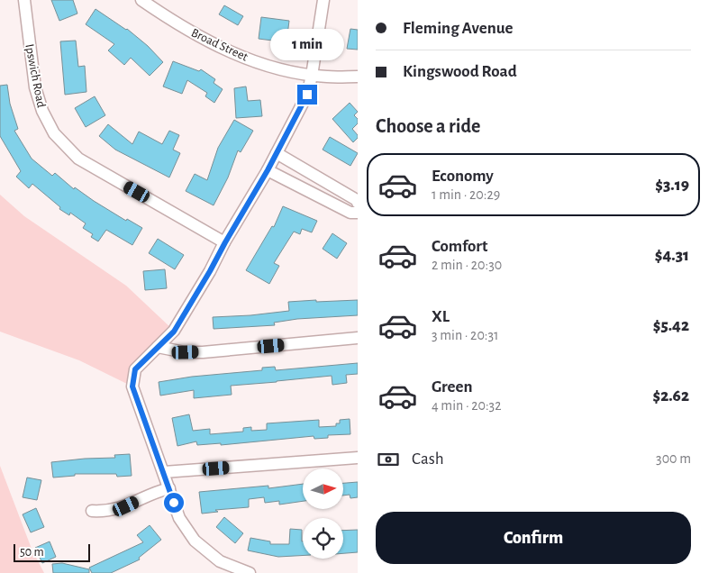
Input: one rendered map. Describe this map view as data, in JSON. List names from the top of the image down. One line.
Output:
{"streets":{"street":["Broad Street","Ipswich Road"]},"scale_bar":"50 m","north":"right","page":{"banner":["Fleming Avenue","Kingswood Road"],"bubble":"1 min","heading":"Choose a ride","list":[{"name":"Economy","note":"1 min · 20:29","value":"$3.19"},{"name":"Comfort","note":"2 min · 20:30","value":"$4.31"},{"name":"XL","note":"3 min · 20:31","value":"$5.42"},{"name":"Green","note":"4 min · 20:32","value":"$2.62"}],"pay":["Cash","300 m"],"buttons":"Confirm","scale":"50 m"}}
